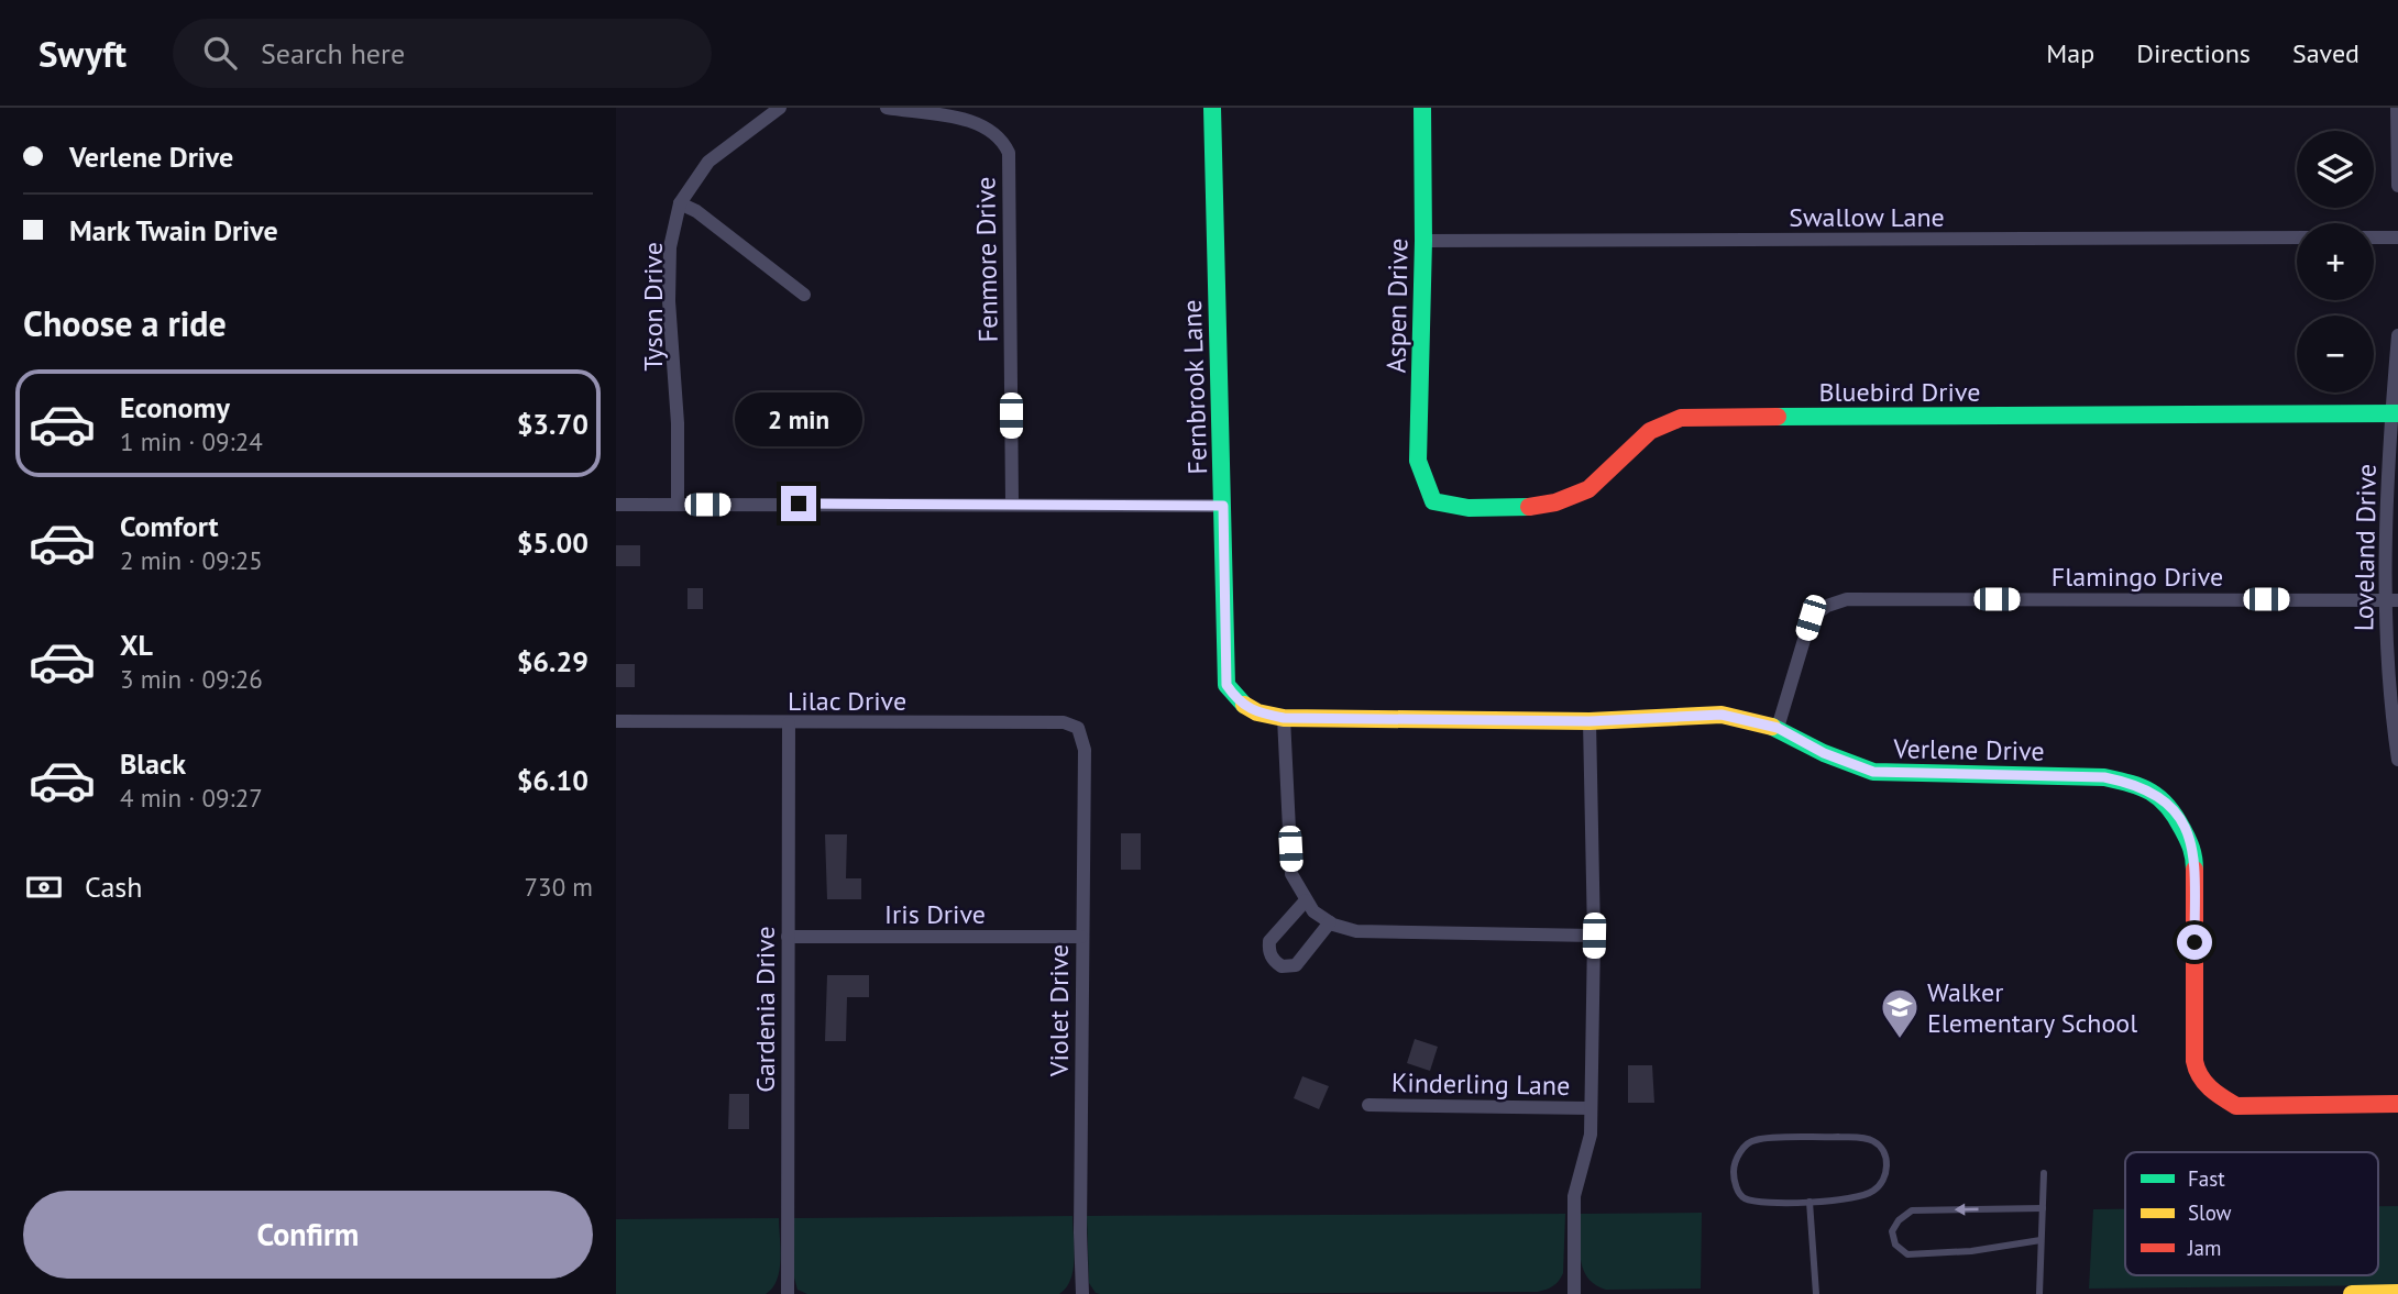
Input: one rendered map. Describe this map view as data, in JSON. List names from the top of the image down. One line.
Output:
{"streets":{"street":["Swallow Lane","Fenmore Drive","Aspen Drive","Tyson Drive","Fernbrook Lane","Bluebird Drive","Loveland Drive","Flamingo Drive","Lilac Drive","Verlene Drive","Iris Drive","Gardenia Drive","Violet Drive","Kinderling Lane"]},"crossings":[["Swallow Lane","Aspen Drive"],["Aspen Drive","Bluebird Drive"],["Fernbrook Lane","Verlene Drive"],["Bluebird Drive","Loveland Drive"],["Loveland Drive","Flamingo Drive"],["Flamingo Drive","Verlene Drive"],["Lilac Drive","Gardenia Drive"],["Lilac Drive","Violet Drive"],["Iris Drive","Gardenia Drive"],["Iris Drive","Violet Drive"]],"places":{"school or university":["Walker Elementary School"]},"legend":["Fast","Slow","Jam"],"page":{"header":"Swyft","search":"Search here","nav":["Map","Directions","Saved"],"banner":["Verlene Drive","Mark Twain Drive"],"map_buttons":["+","−"],"heading":"Choose a ride","list":[{"name":"Economy","note":"1 min · 09:24","value":"$3.70"},{"name":"Comfort","note":"2 min · 09:25","value":"$5.00"},{"name":"XL","note":"3 min · 09:26","value":"$6.29"},{"name":"Black","note":"4 min · 09:27","value":"$6.10"}],"bubble":"2 min","pay":["Cash","730 m"],"buttons":"Confirm"}}
